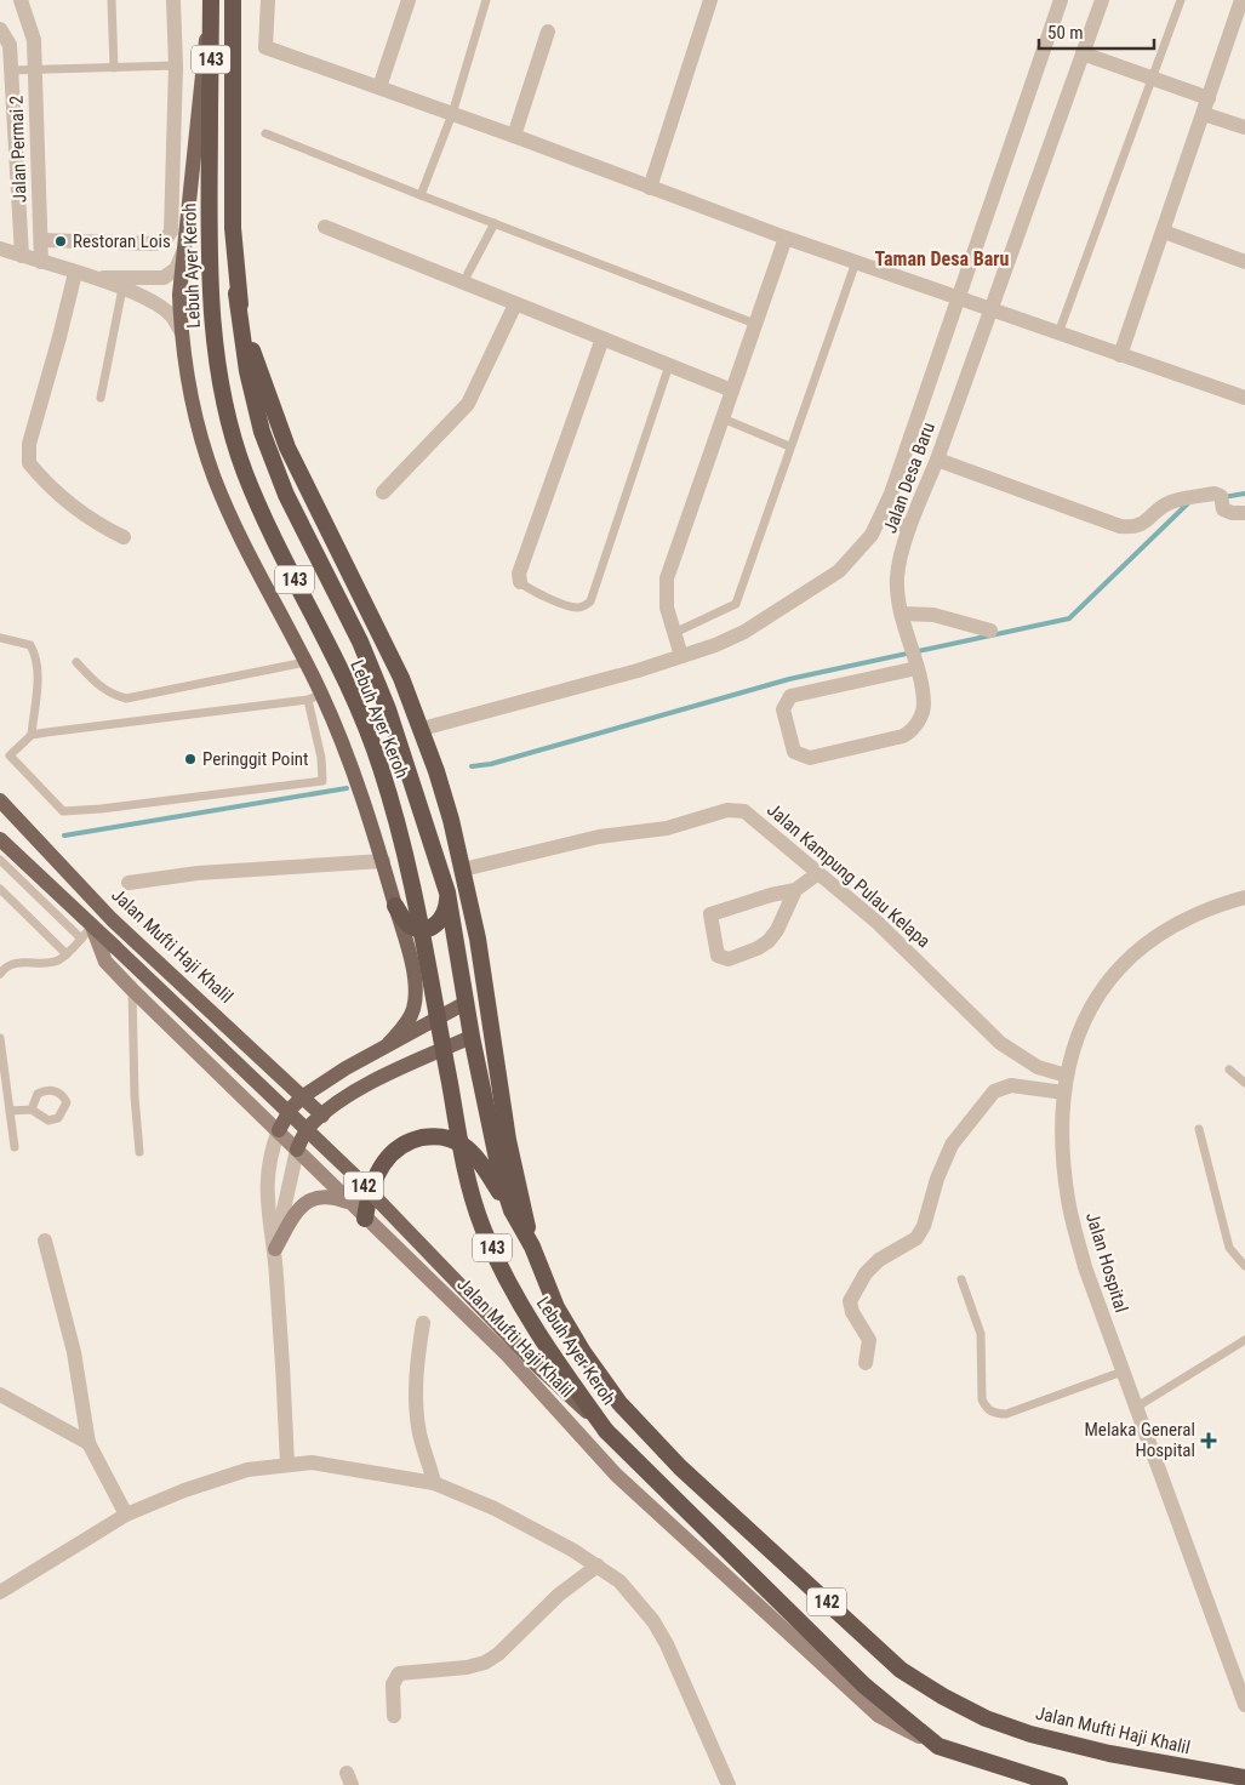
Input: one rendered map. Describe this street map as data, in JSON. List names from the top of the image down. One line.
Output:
{"streets":{"highway":["143","Lebuh Ayer Keroh","Jalan Mufti Haji Khalil","142"],"street":["Jalan Permai 2","Jalan Desa Baru","Jalan Kampung Pulau Kelapa","Jalan Hospital"]},"crossings":[["143","Lebuh Ayer Keroh"],["143","Jalan Mufti Haji Khalil"],["Lebuh Ayer Keroh","Jalan Kampung Pulau Kelapa"],["Lebuh Ayer Keroh","142"],["Jalan Kampung Pulau Kelapa","Jalan Hospital"],["Jalan Mufti Haji Khalil","142"]],"districts":["Taman Desa Baru"],"places":{"other":["Restoran Lois","Peringgit Point"],"health":["Melaka General Hospital"]},"scale_bar":"50 m"}
